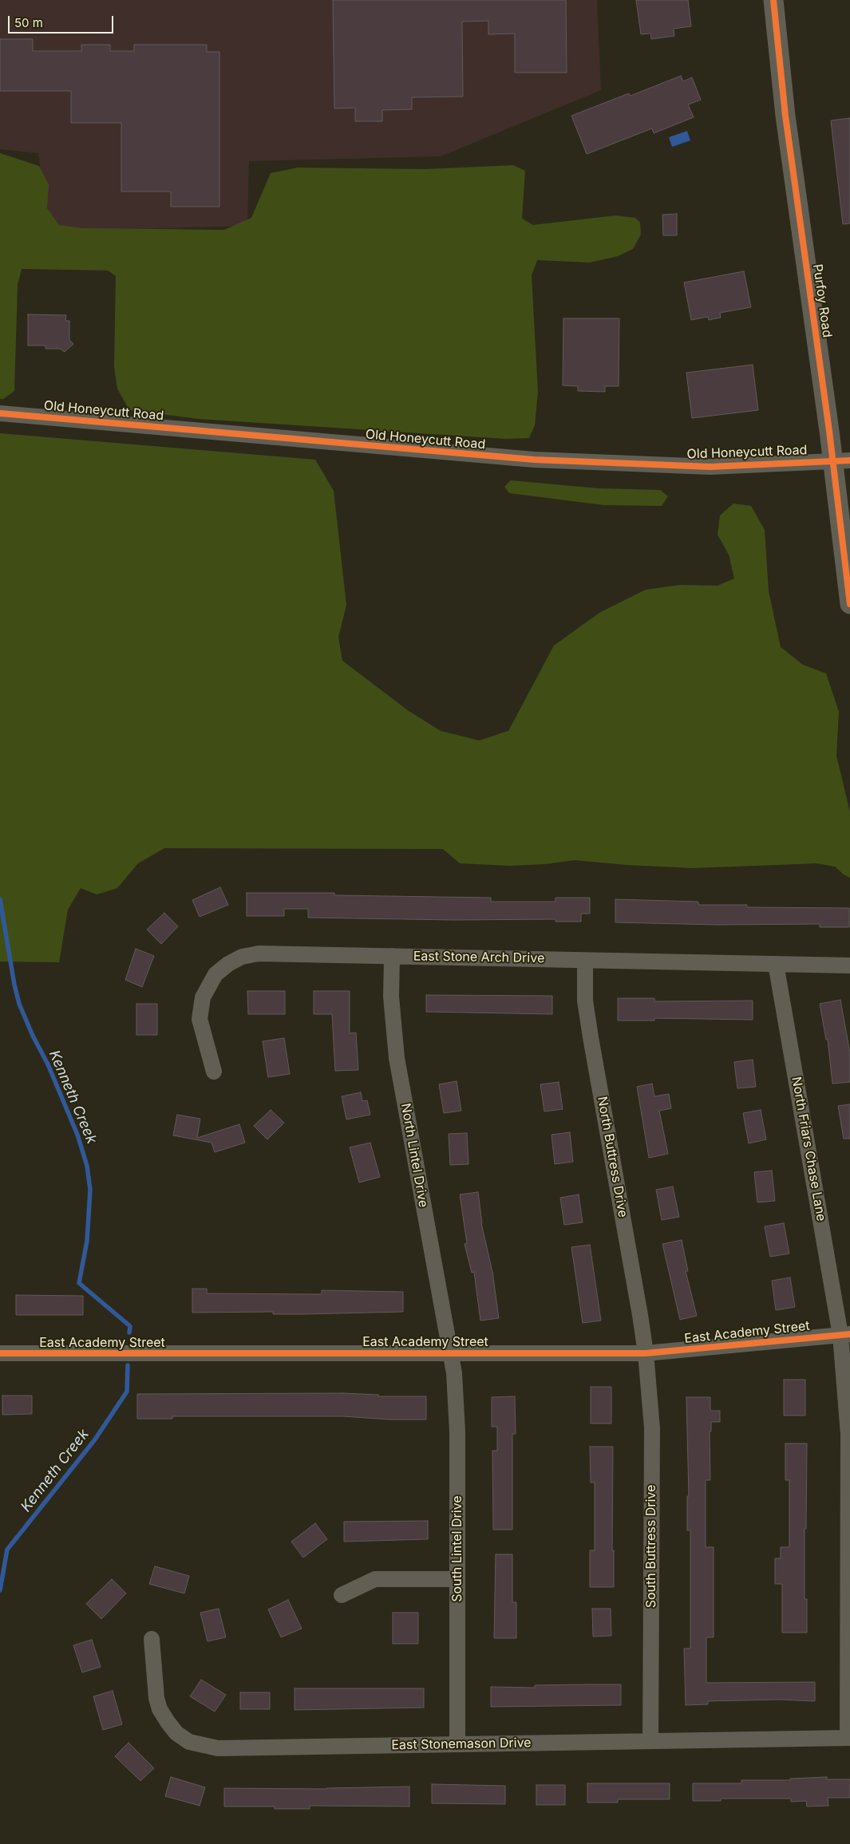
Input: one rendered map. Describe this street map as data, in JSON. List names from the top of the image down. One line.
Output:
{"streets":{"street":["Purfoy Road","Old Honeycutt Road","East Stone Arch Drive","North Friars Chase Lane","North Lintel Drive","North Buttress Drive","East Academy Street","South Buttress Drive","South Lintel Drive","East Stonemason Drive"]},"crossings":[["Purfoy Road","Old Honeycutt Road"],["East Stone Arch Drive","North Friars Chase Lane"],["East Stone Arch Drive","North Lintel Drive"],["East Stone Arch Drive","North Buttress Drive"],["North Friars Chase Lane","East Academy Street"],["North Friars Chase Lane","East Stonemason Drive"],["North Lintel Drive","East Academy Street"],["North Lintel Drive","South Lintel Drive"],["North Buttress Drive","East Academy Street"],["North Buttress Drive","South Buttress Drive"],["East Academy Street","South Buttress Drive"],["East Academy Street","South Lintel Drive"],["South Buttress Drive","East Stonemason Drive"],["South Lintel Drive","East Stonemason Drive"]],"water":["Kenneth Creek"],"scale_bar":"50 m"}
